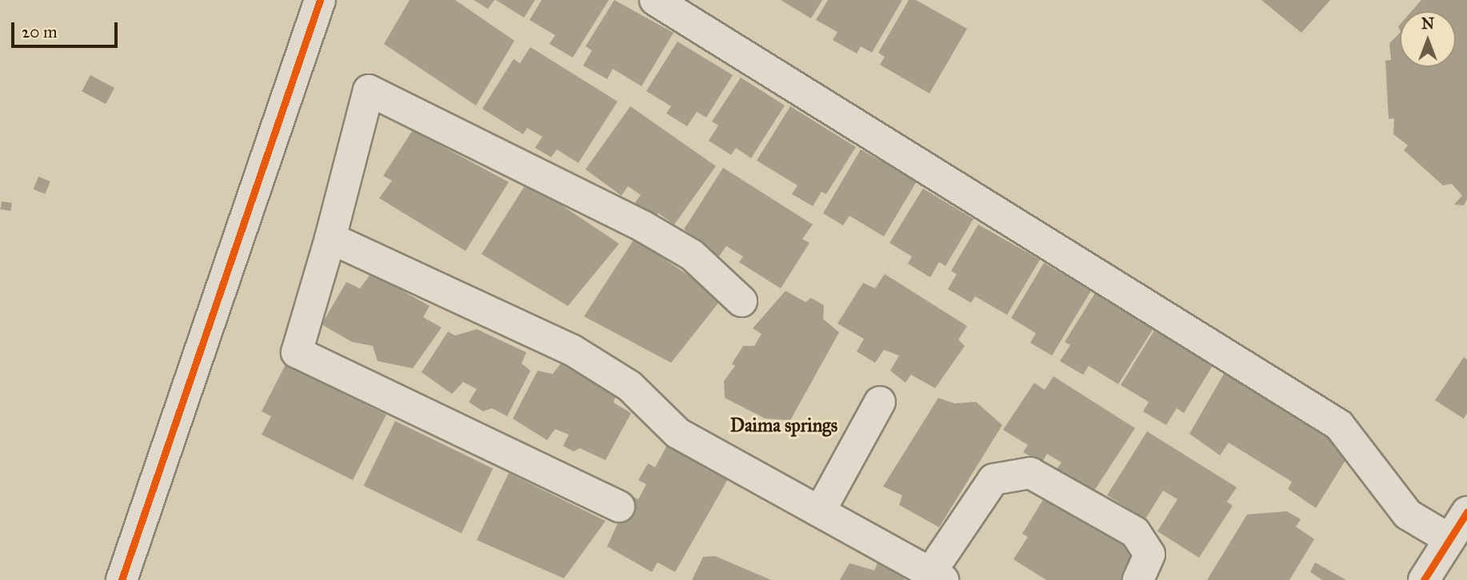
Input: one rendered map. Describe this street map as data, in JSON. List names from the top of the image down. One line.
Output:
{"districts":["Daima springs"],"scale_bar":"20 m","north":"top"}
